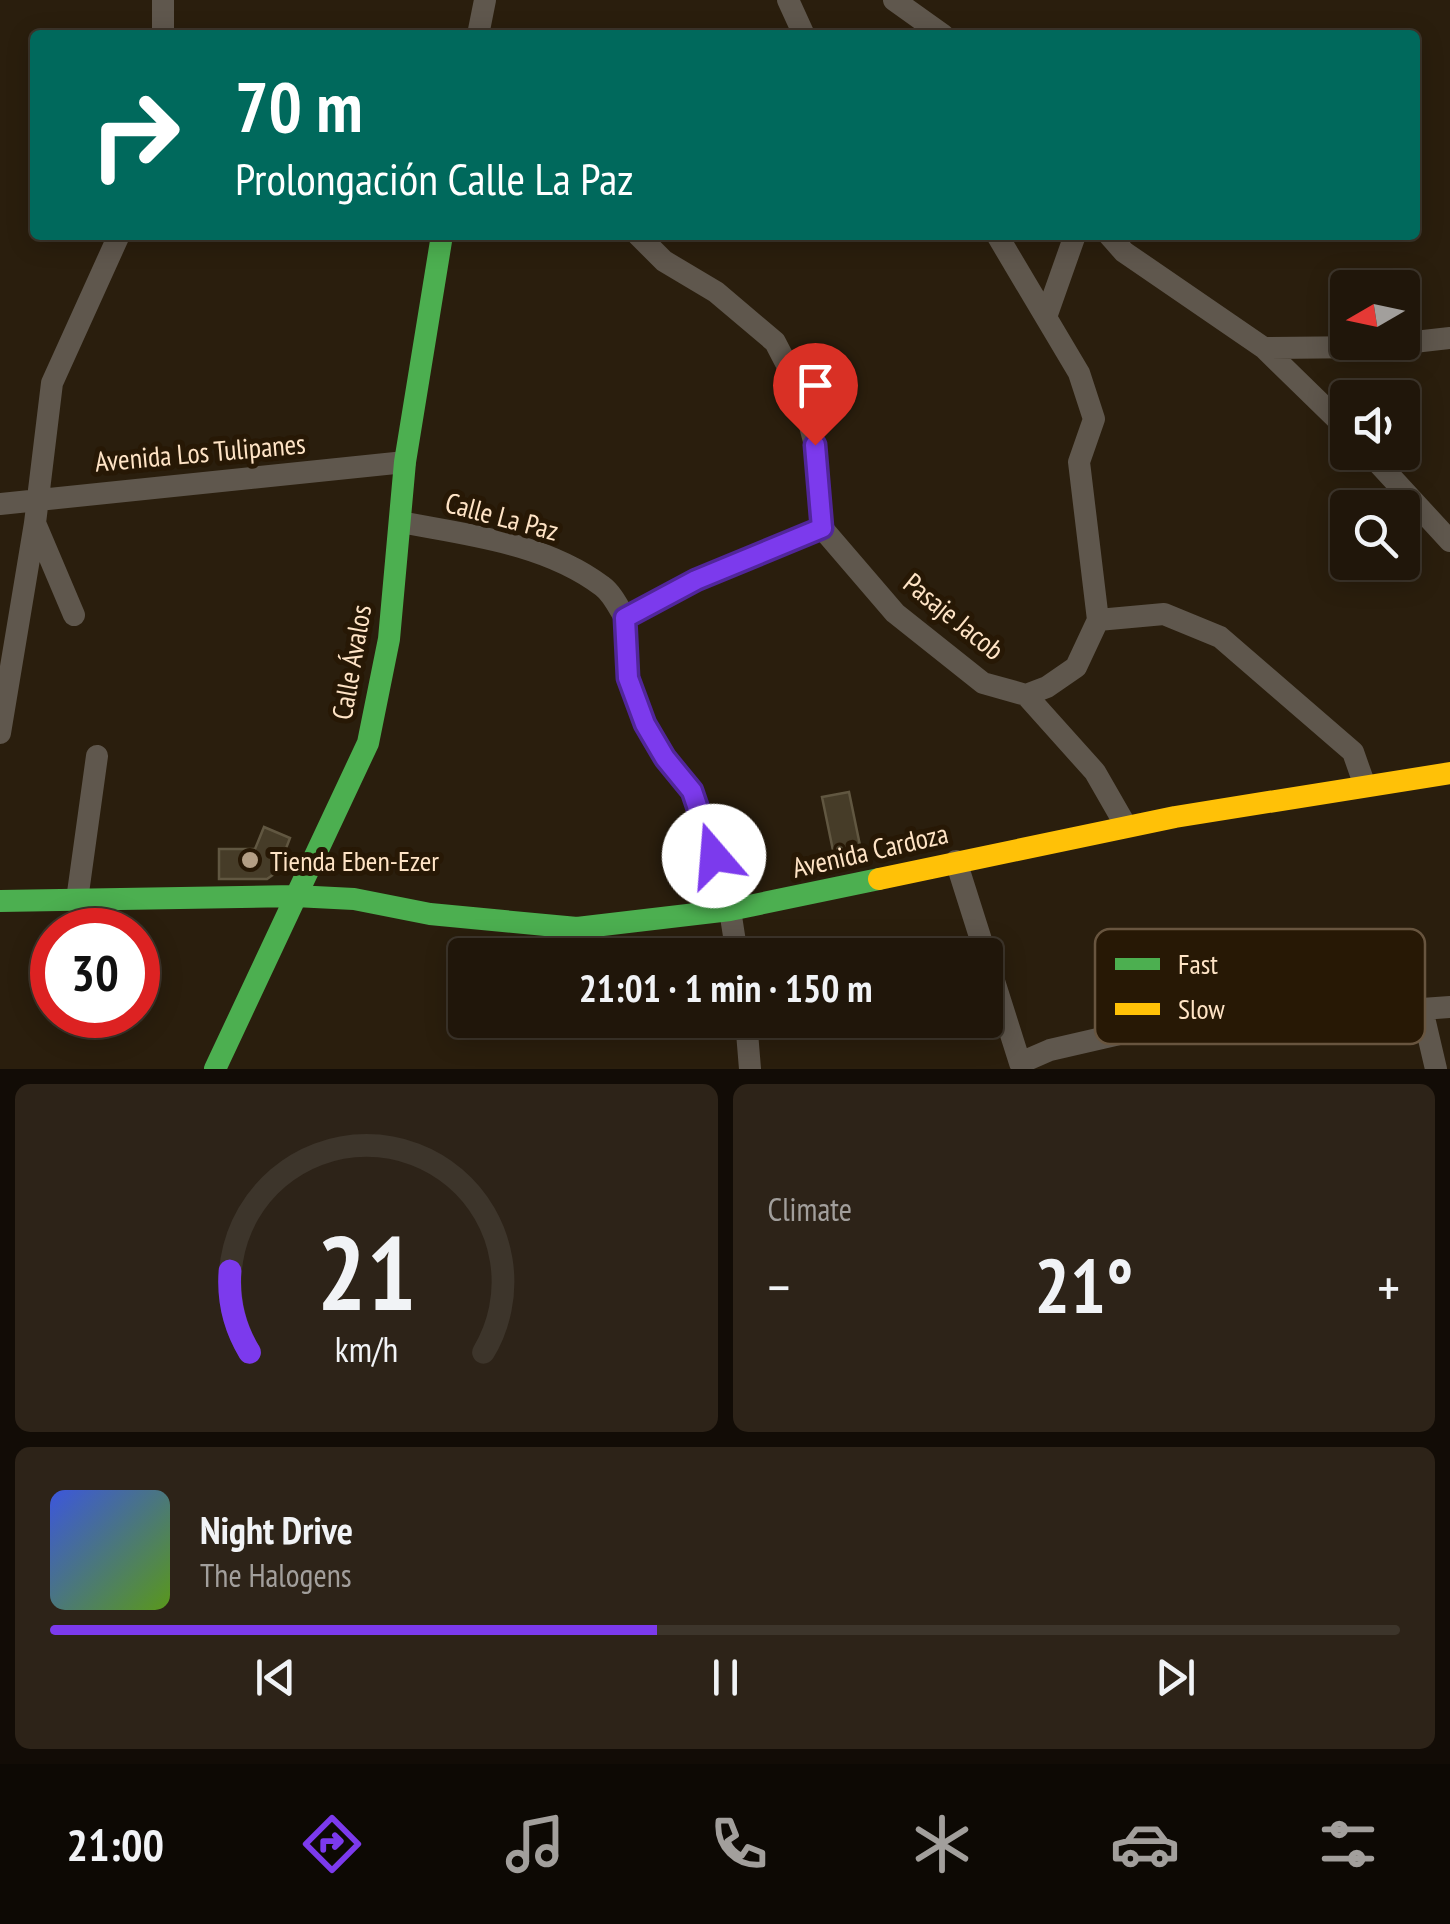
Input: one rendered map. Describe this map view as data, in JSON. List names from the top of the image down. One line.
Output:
{"streets":{"street":["Avenida Los Tulipanes","Calle La Paz","Pasaje Jacob","Calle Ávalos","Avenida Cardoza"]},"crossings":[["Avenida Los Tulipanes","Calle Ávalos"],["Calle La Paz","Calle Ávalos"],["Calle Ávalos","Avenida Cardoza"]],"places":["Tienda Eben-Ezer"],"legend":["Fast","Slow"],"north":"left","page":{"turn":["70 m","Prolongación Calle La Paz"],"limit":"30","trip":"21:01 · 1 min · 150 m","tile":"Climate","heat":["−","21°","+"],"song":["Night Drive","The Halogens"],"tabs":"21:00","gauge":["21","km/h"]}}
